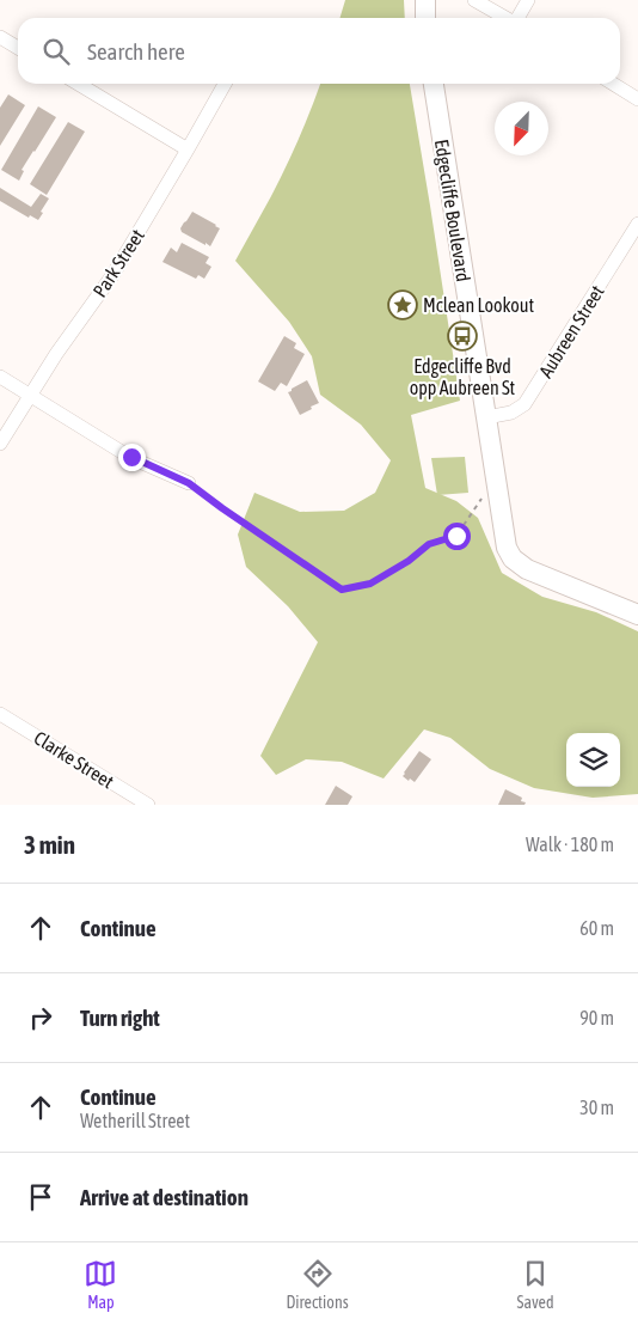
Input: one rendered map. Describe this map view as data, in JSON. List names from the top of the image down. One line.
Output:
{"streets":{"street":["Edgecliffe Boulevard","Park Street","Aubreen Street","Clarke Street"]},"crossings":[["Edgecliffe Boulevard","Aubreen Street"]],"places":{"place":["Mclean Lookout"],"bus stop":["Edgecliffe Bvd opp Aubreen St"]},"north":"bottom left","page":{"search":"Search here","heading":["3 min","Walk · 180 m"],"list":[["Continue","60 m"],["Turn right","90 m"],["Continue","Wetherill Street","30 m"],"Arrive at destination"],"nav":["Map","Directions","Saved"]}}
